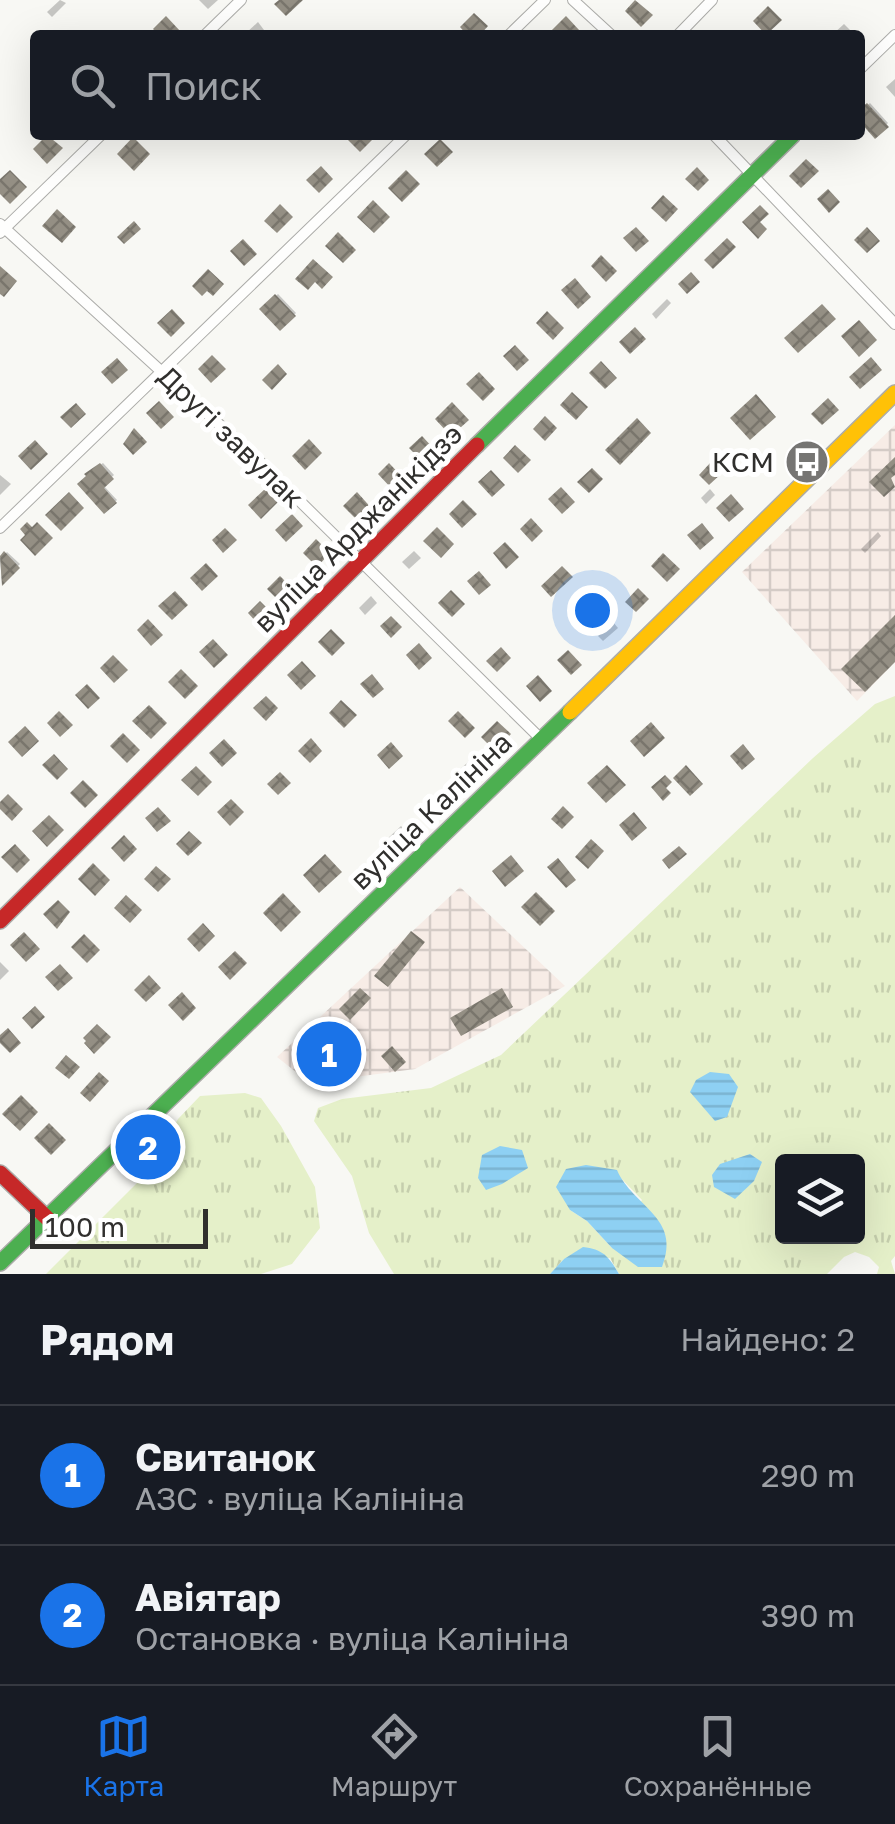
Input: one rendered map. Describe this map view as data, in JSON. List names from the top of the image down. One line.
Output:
{"streets":{"street":["Другі завулак","вуліца Арджанікідзэ","вуліца Калініна"]},"crossings":[["Другі завулак","вуліца Арджанікідзэ"],["Другі завулак","вуліца Калініна"]],"places":{"bus stop":["КСМ"]},"scale_bar":"100 m","page":{"search":"Поиск","pins":["1","2"],"scale":"100 m","heading":["Рядом","Найдено: 2"],"list":[{"mark":"1","name":"Свитанок","note":"АЗС · вуліца Калініна","value":"290 m"},{"mark":"2","name":"Авіятар","note":"Остановка · вуліца Калініна","value":"390 m"}],"nav":["Карта","Маршрут","Сохранённые"]}}
